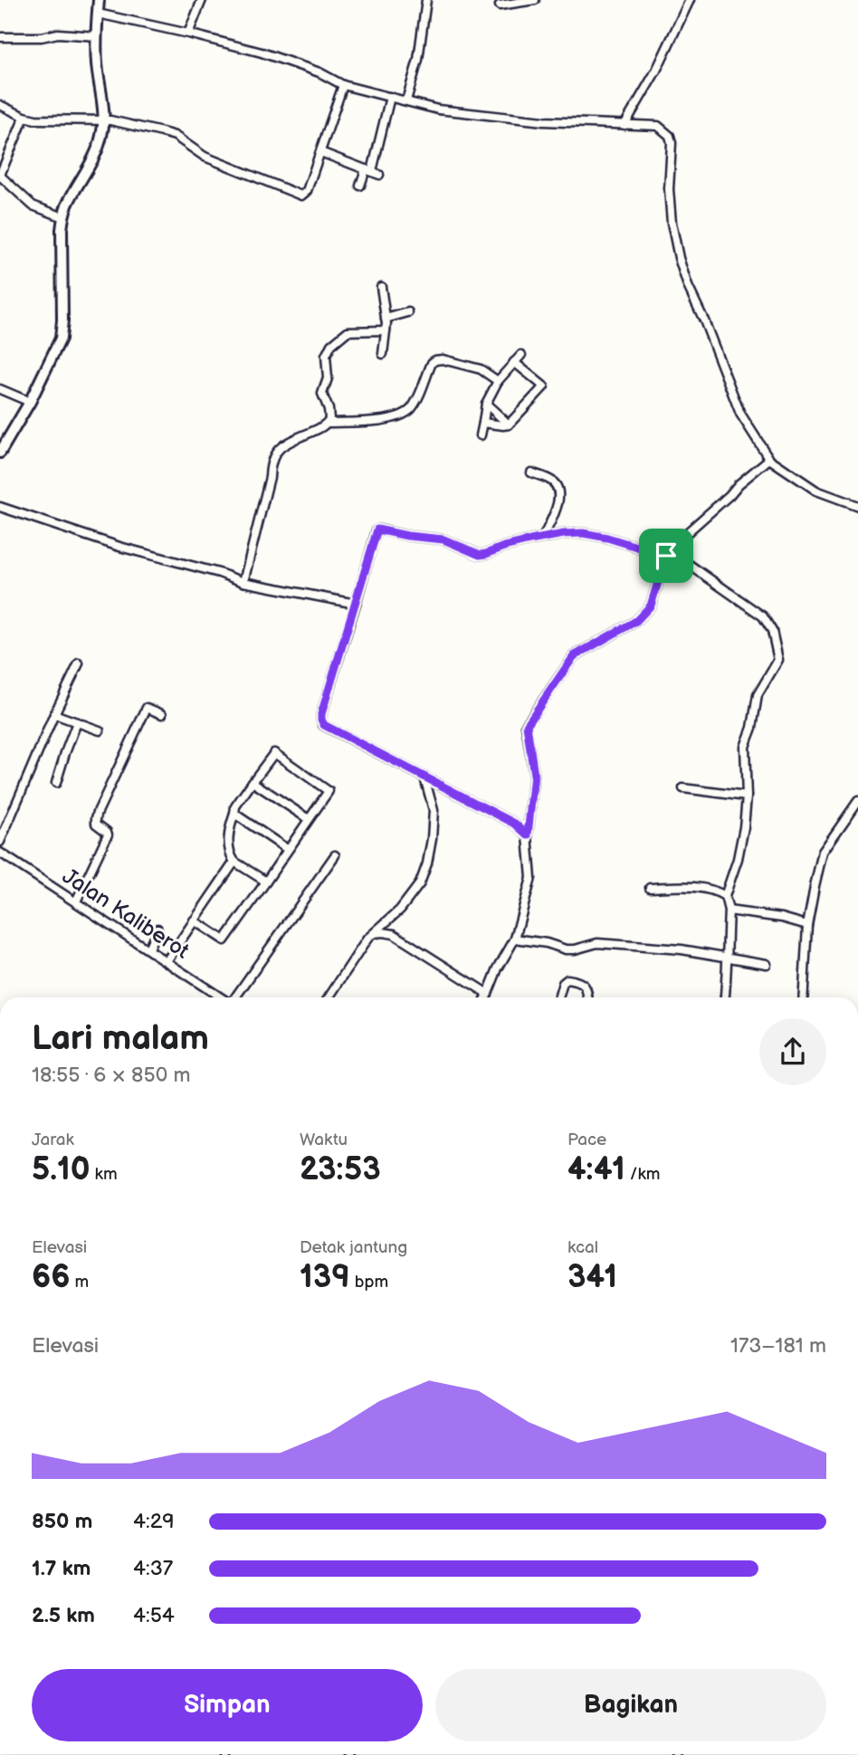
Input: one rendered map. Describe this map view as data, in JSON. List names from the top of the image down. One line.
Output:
{"streets":{"street":["Jalan Kaliberot"]},"page":{"heading":["Lari malam","18:55 · 6 × 850 m"],"stats":[["Jarak","5.10 km"],["Waktu","23:53"],["Pace","4:41 /km"],["Elevasi","66 m"],["Detak jantung","139 bpm"],["kcal","341"]],"chart":["Elevasi","173–181 m"],"list":[{"name":"850 m","note":"4:29"},{"name":"1.7 km","note":"4:37"},{"name":"2.5 km","note":"4:54"}],"buttons":["Simpan","Bagikan"]}}
